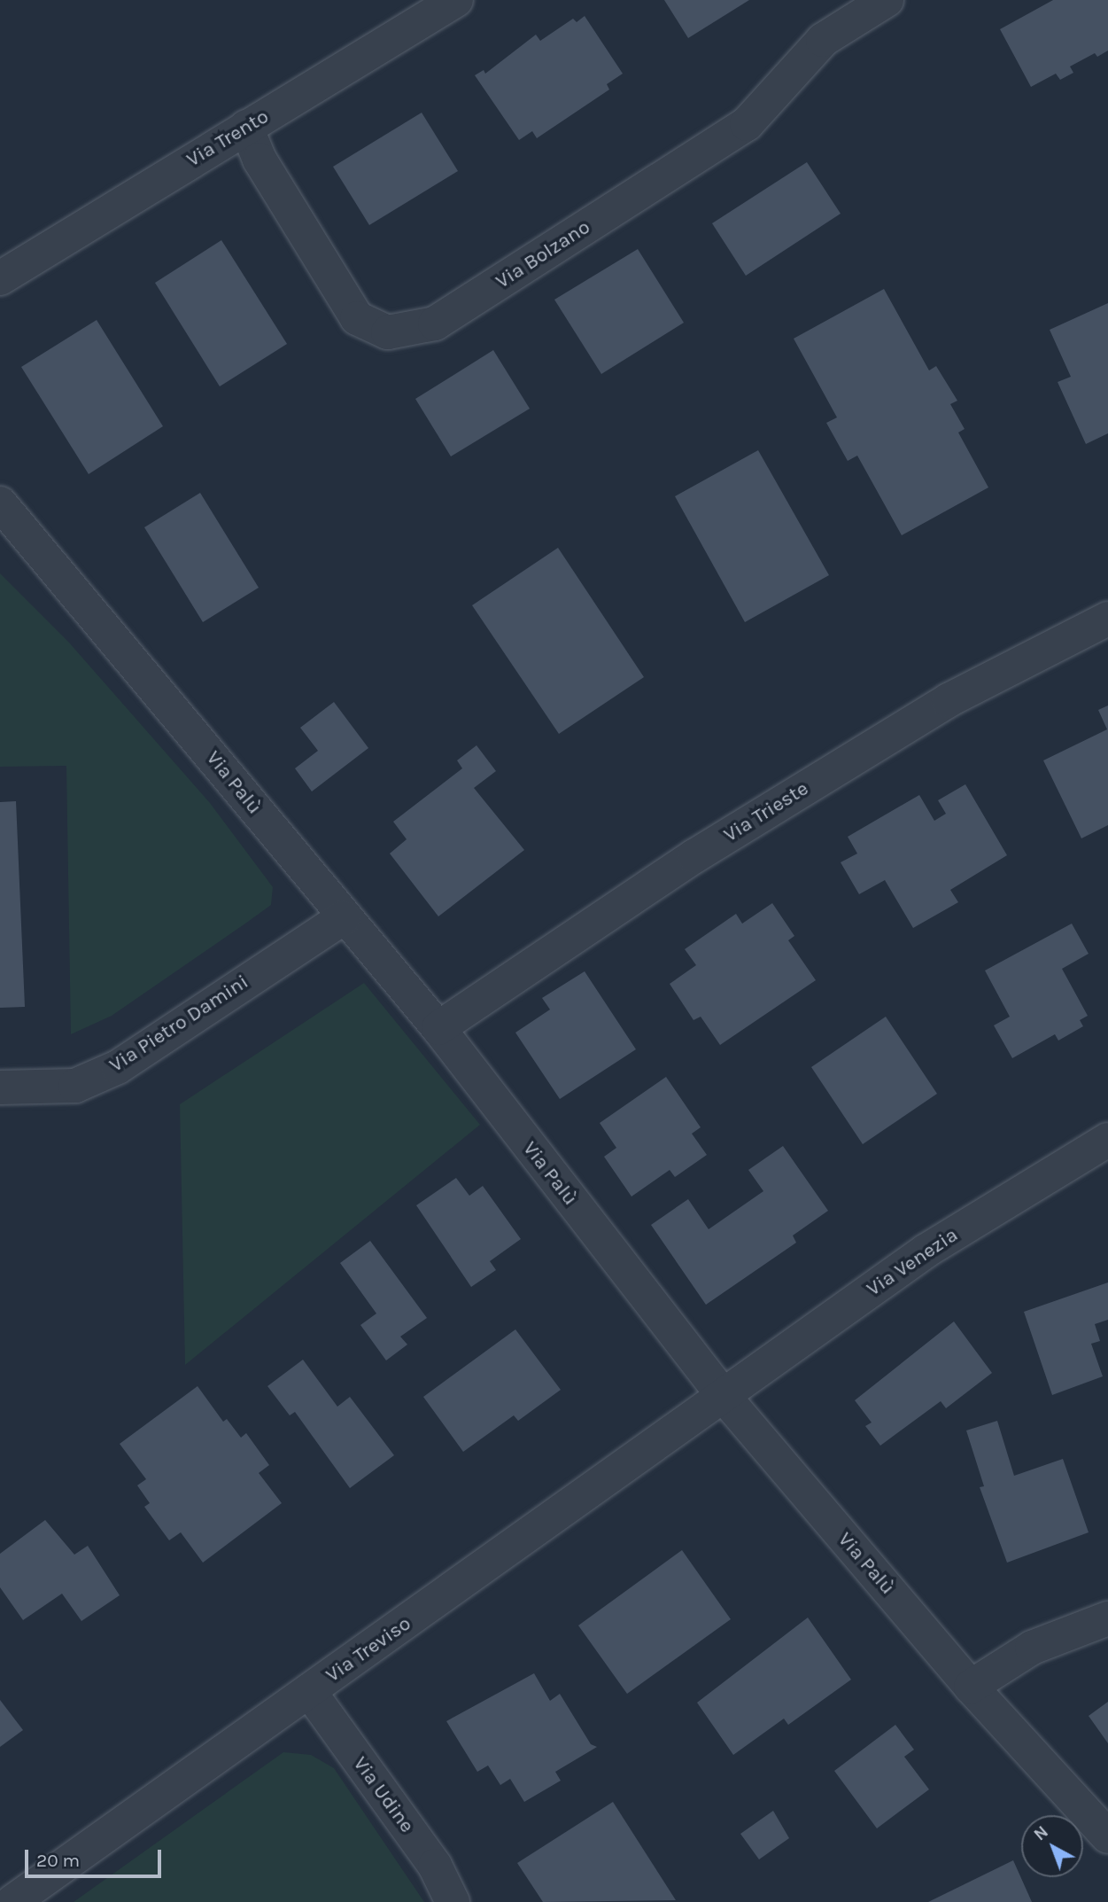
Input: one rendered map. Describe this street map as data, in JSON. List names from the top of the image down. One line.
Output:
{"streets":{"street":["Via Trento","Via Bolzano","Via Palù","Via Trieste","Via Pietro Damini","Via Venezia","Via Treviso","Via Udine"]},"crossings":[["Via Trento","Via Bolzano"],["Via Palù","Via Trieste"],["Via Palù","Via Pietro Damini"],["Via Palù","Via Venezia"],["Via Palù","Via Treviso"],["Via Venezia","Via Treviso"],["Via Treviso","Via Udine"]],"scale_bar":"20 m","north":"top left"}
